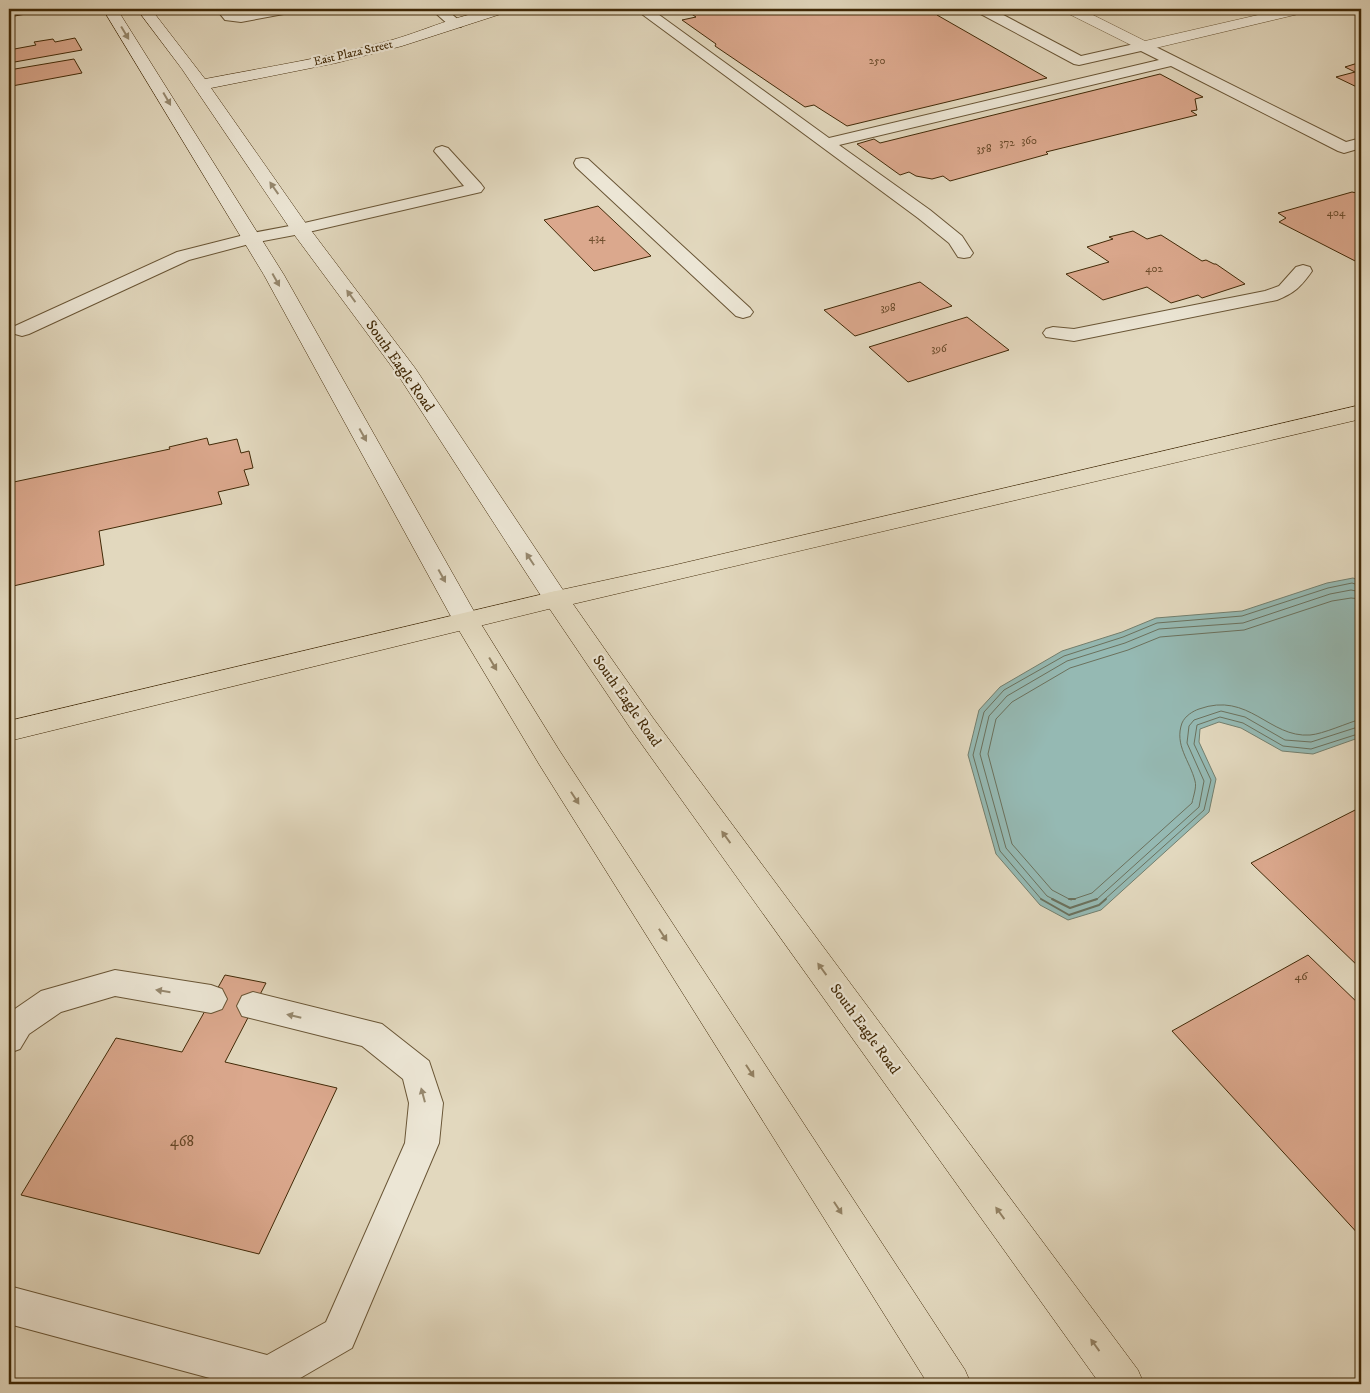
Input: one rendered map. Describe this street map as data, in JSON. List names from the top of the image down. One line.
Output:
{"streets":{"main road":["East Plaza Street","South Eagle Road"]},"crossings":[["East Plaza Street","South Eagle Road"]],"house_numbers":["250","360","372","358","404","434","402","398","396","46","468"]}
